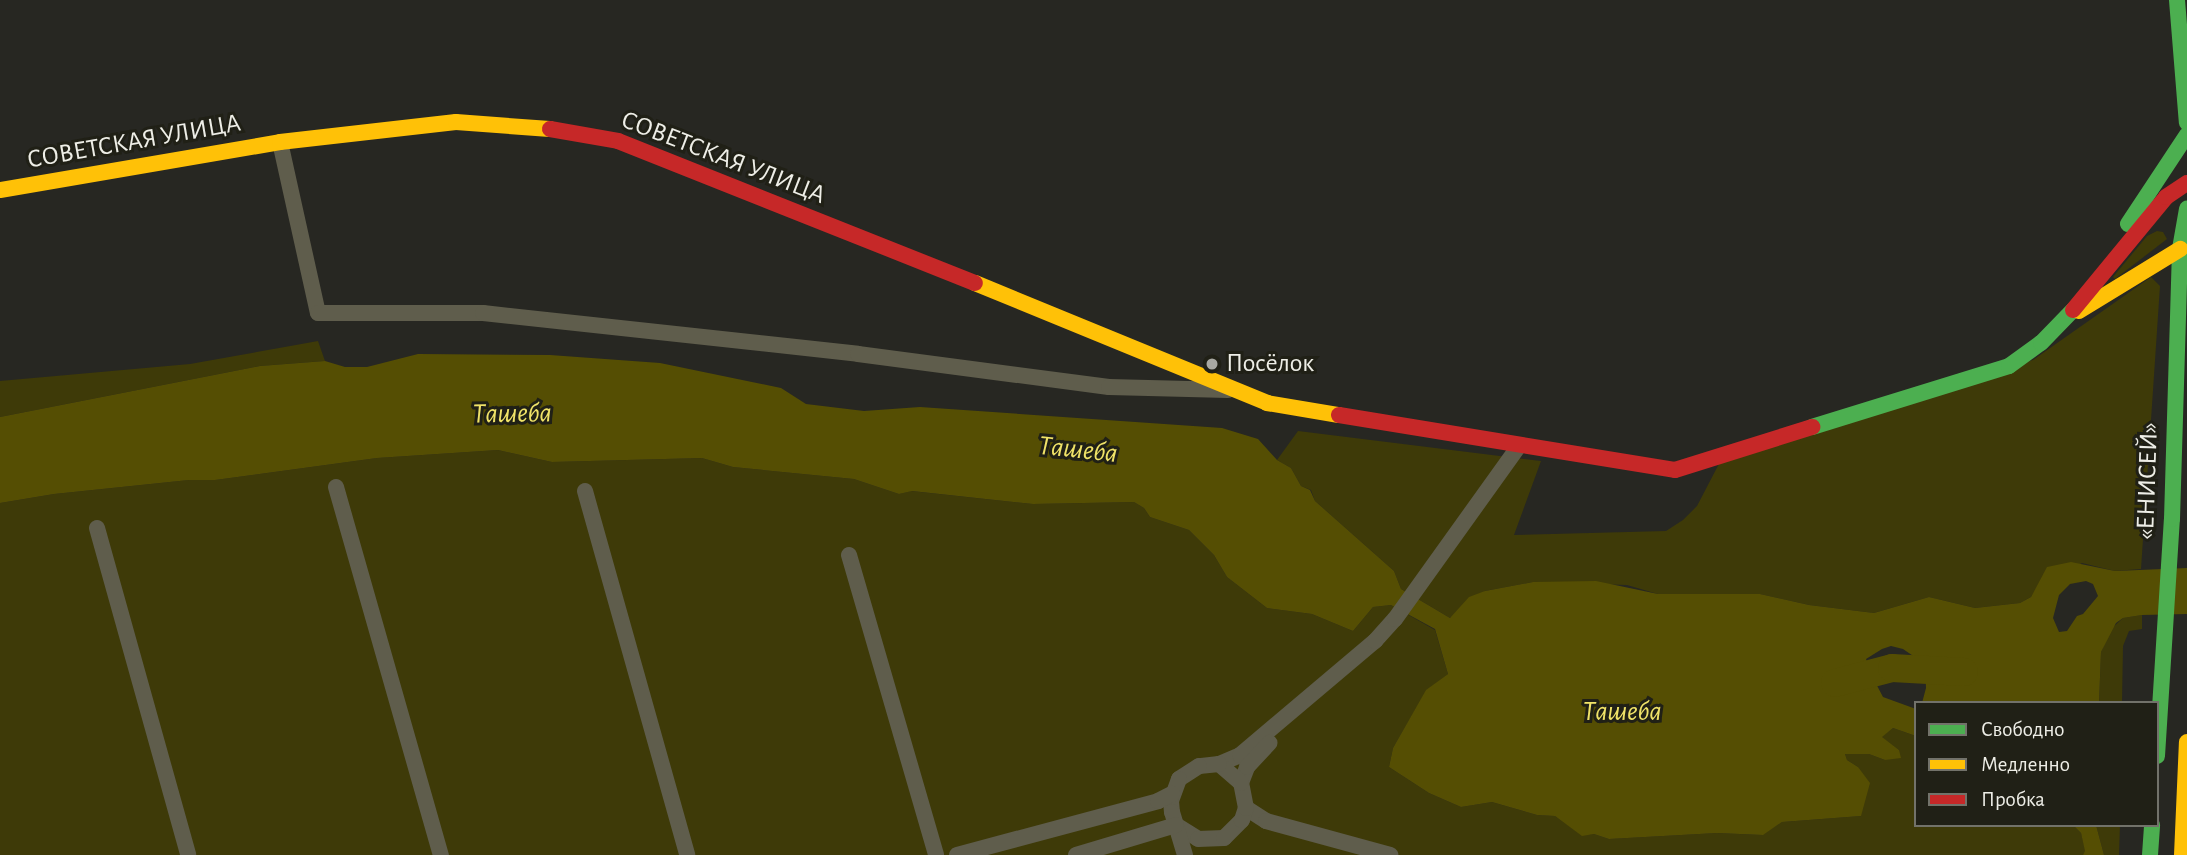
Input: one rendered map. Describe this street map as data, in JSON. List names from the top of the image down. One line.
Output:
{"streets":{"main road":["СОВЕТСКАЯ УЛИЦА","«ЕНИСЕЙ»"]},"water":["Ташеба"],"places":["Посёлок"],"legend":["Свободно","Медленно","Пробка"]}
